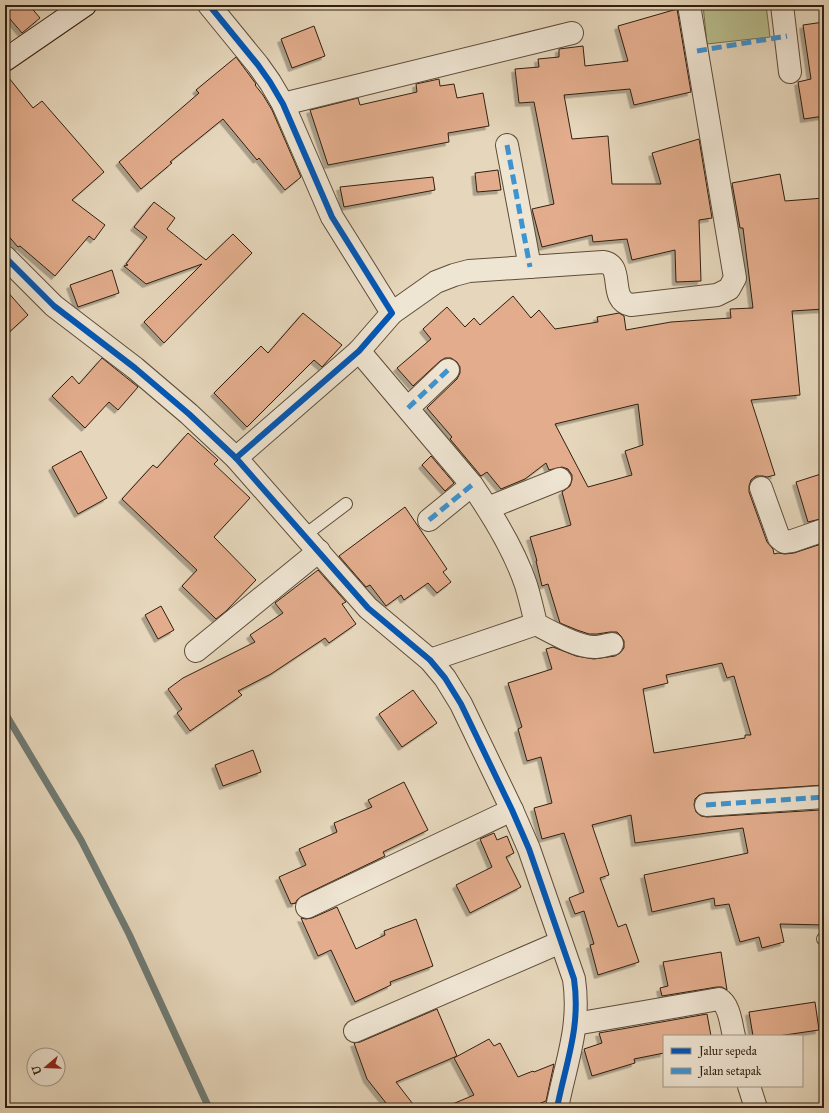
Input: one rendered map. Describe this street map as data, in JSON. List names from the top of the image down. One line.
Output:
{"legend":["Jalur sepeda","Jalan setapak"],"north":"left"}
